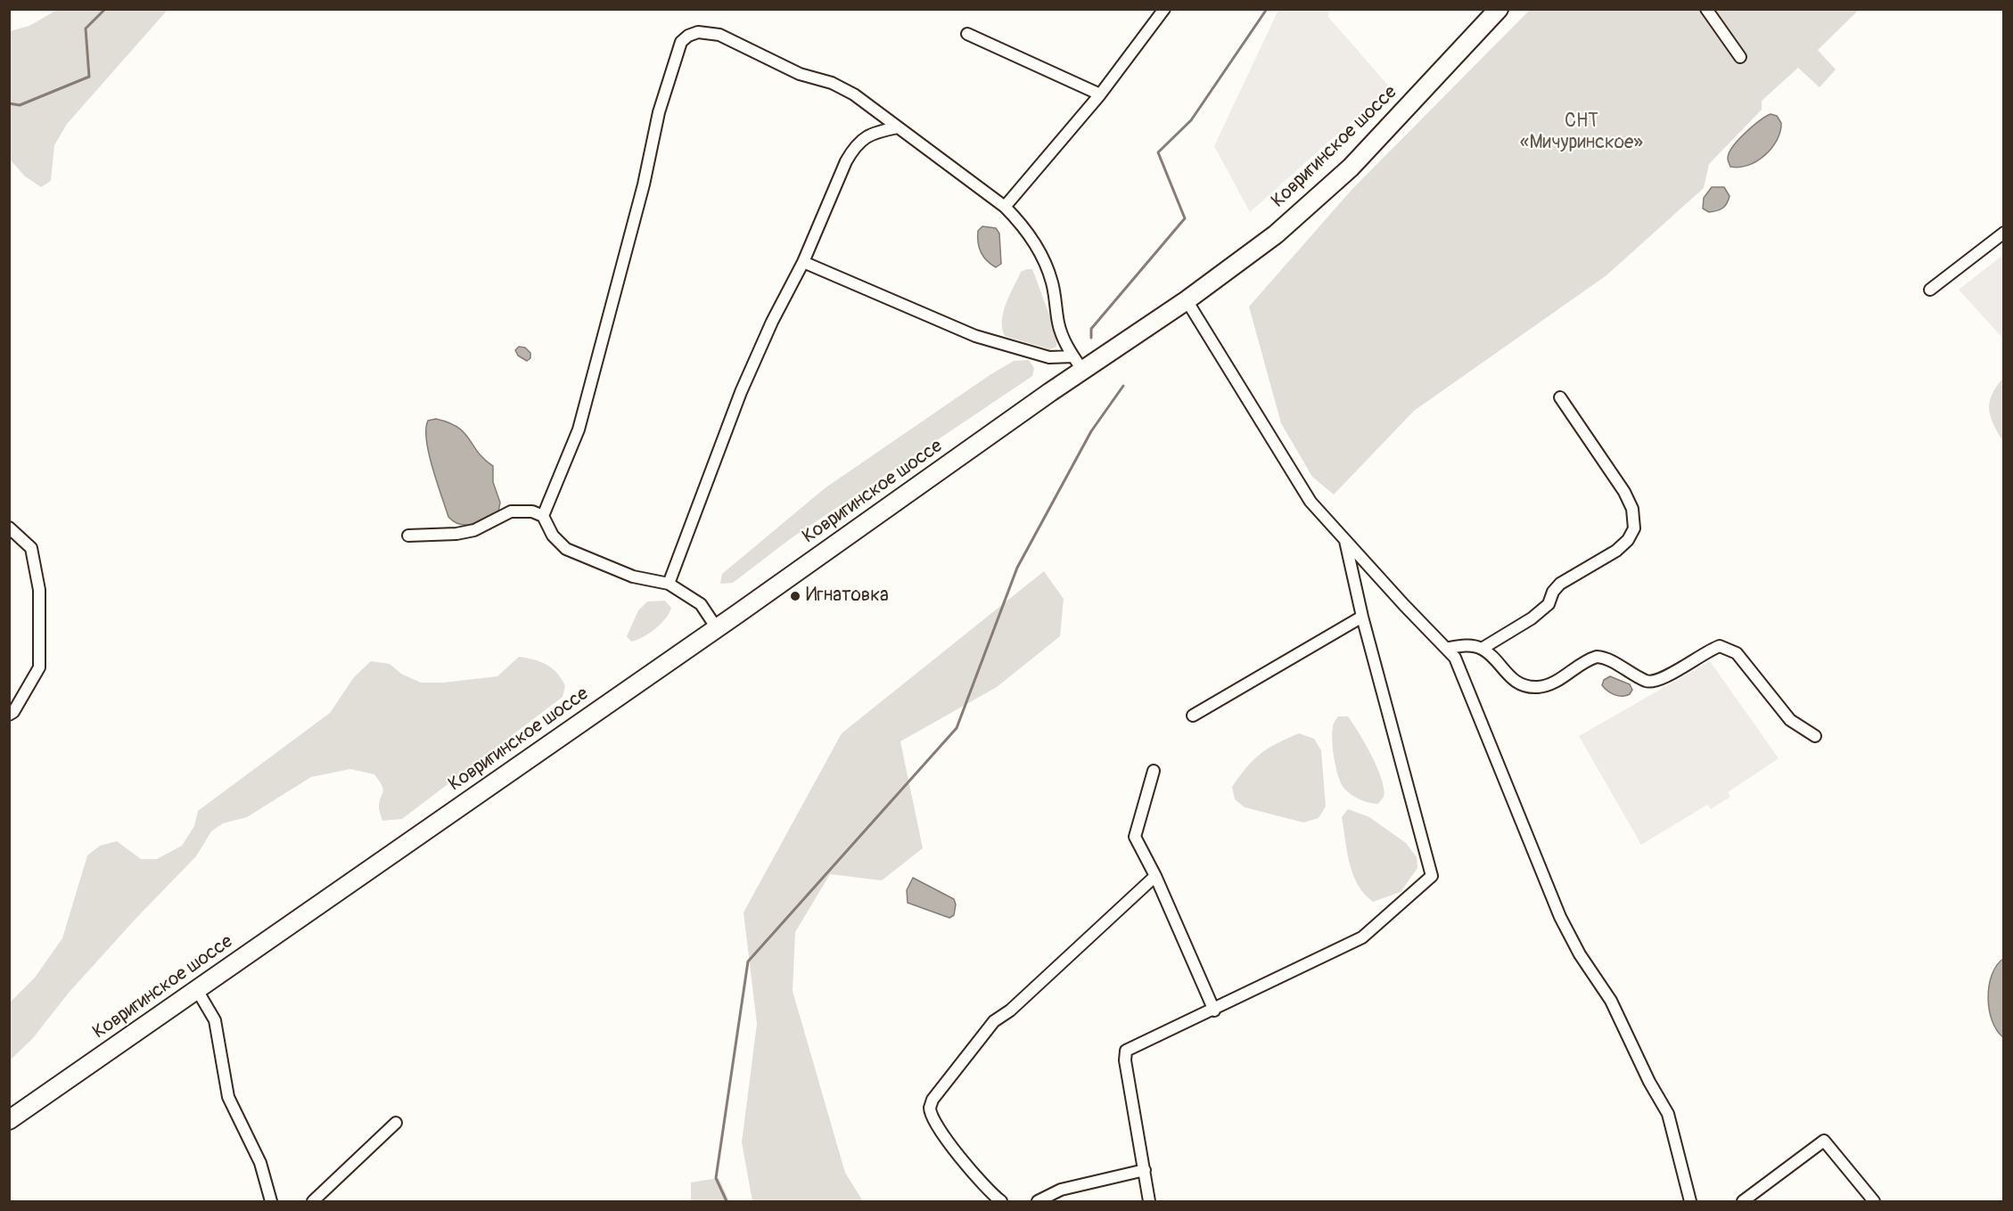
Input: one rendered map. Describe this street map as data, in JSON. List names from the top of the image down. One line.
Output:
{"streets":{"main road":["Ковригинское шоссе"]},"parks":["СНТ «Мичуринское»"],"places":["Игнатовка"]}
